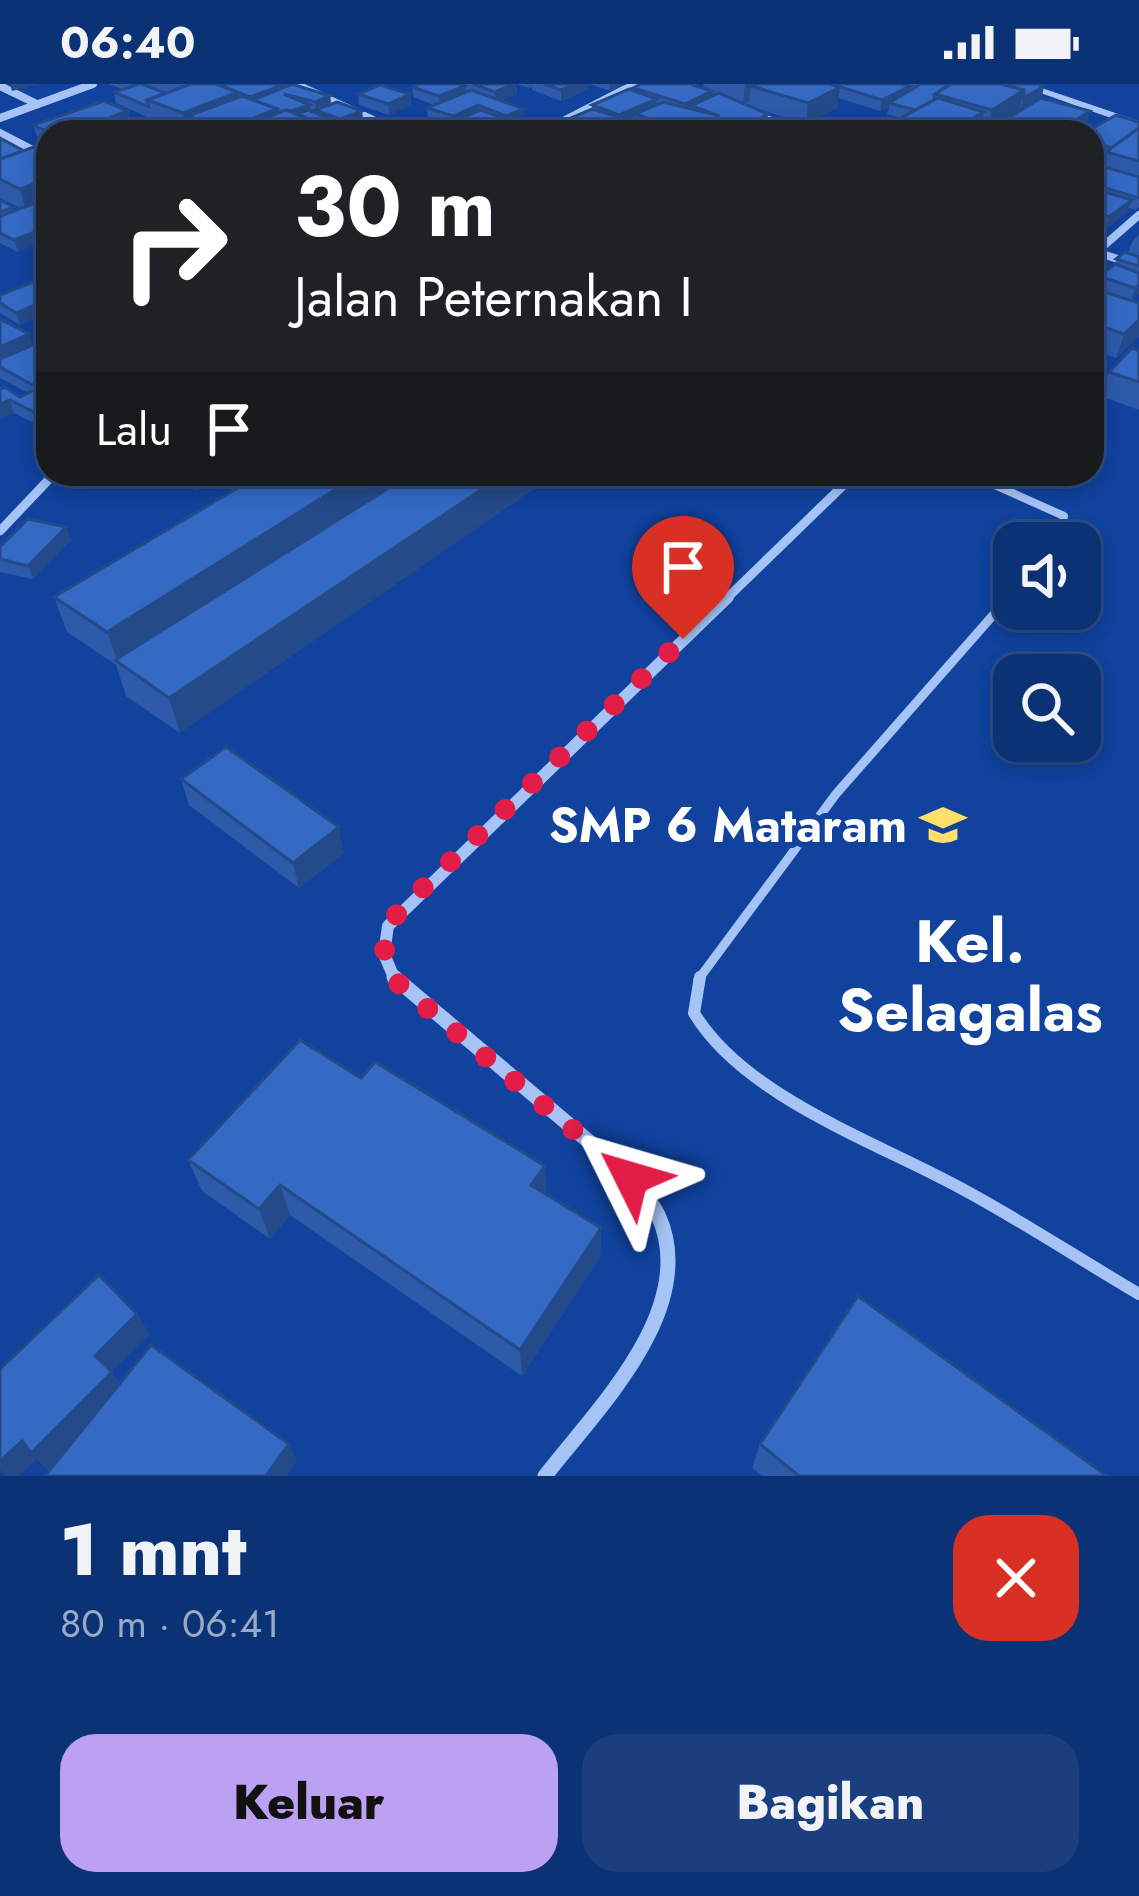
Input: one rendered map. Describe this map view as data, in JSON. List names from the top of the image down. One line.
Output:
{"districts":["Kel. Selagalas"],"places":{"school or university":["SMP 6 Mataram"]},"page":{"status":"06:40","turn":["30 m","Jalan Peternakan I"],"then":"Lalu","heading":["1 mnt","80 m · 06:41"],"buttons":["Keluar","Bagikan"]}}
